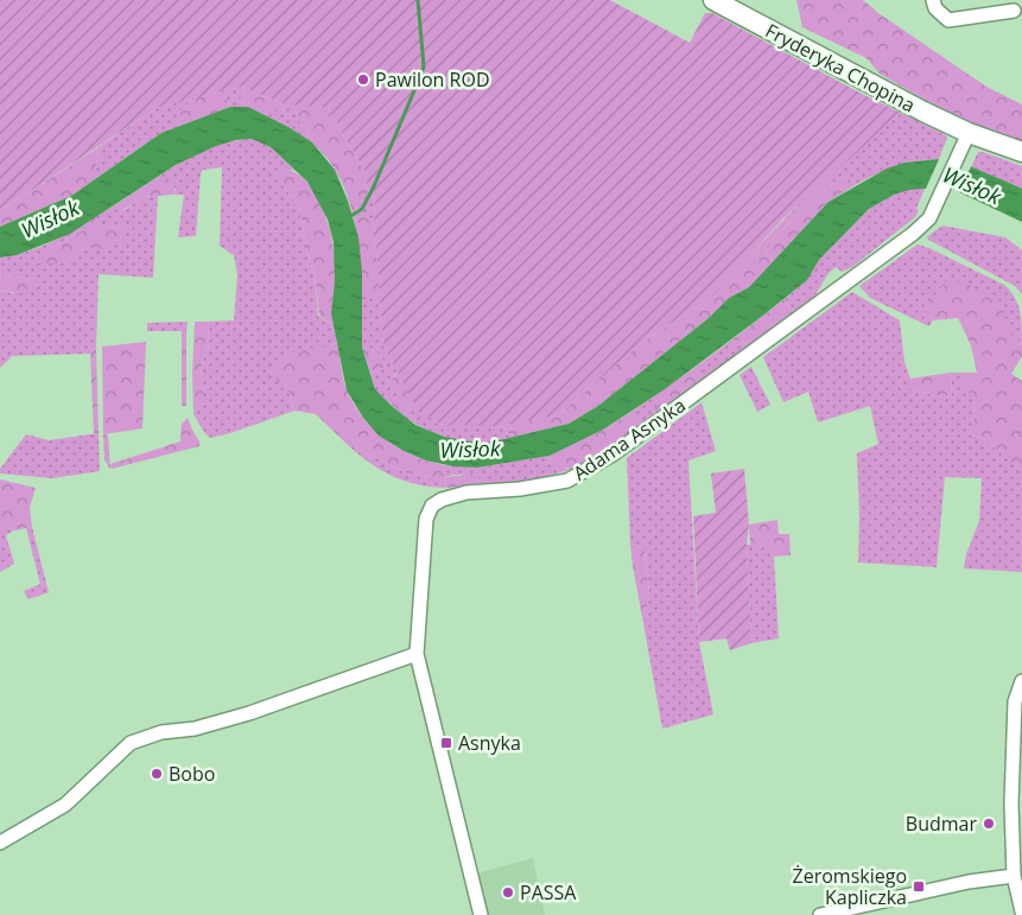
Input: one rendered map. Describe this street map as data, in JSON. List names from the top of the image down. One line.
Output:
{"streets":{"street":["Fryderyka Chopina","Adama Asnyka"]},"crossings":[["Fryderyka Chopina","Adama Asnyka"]],"water":["Wisłok"],"places":{"other":["Pawilon ROD","Bobo","Budmar","PASSA"],"transit":["Asnyka","Żeromskiego Kapliczka"]}}
